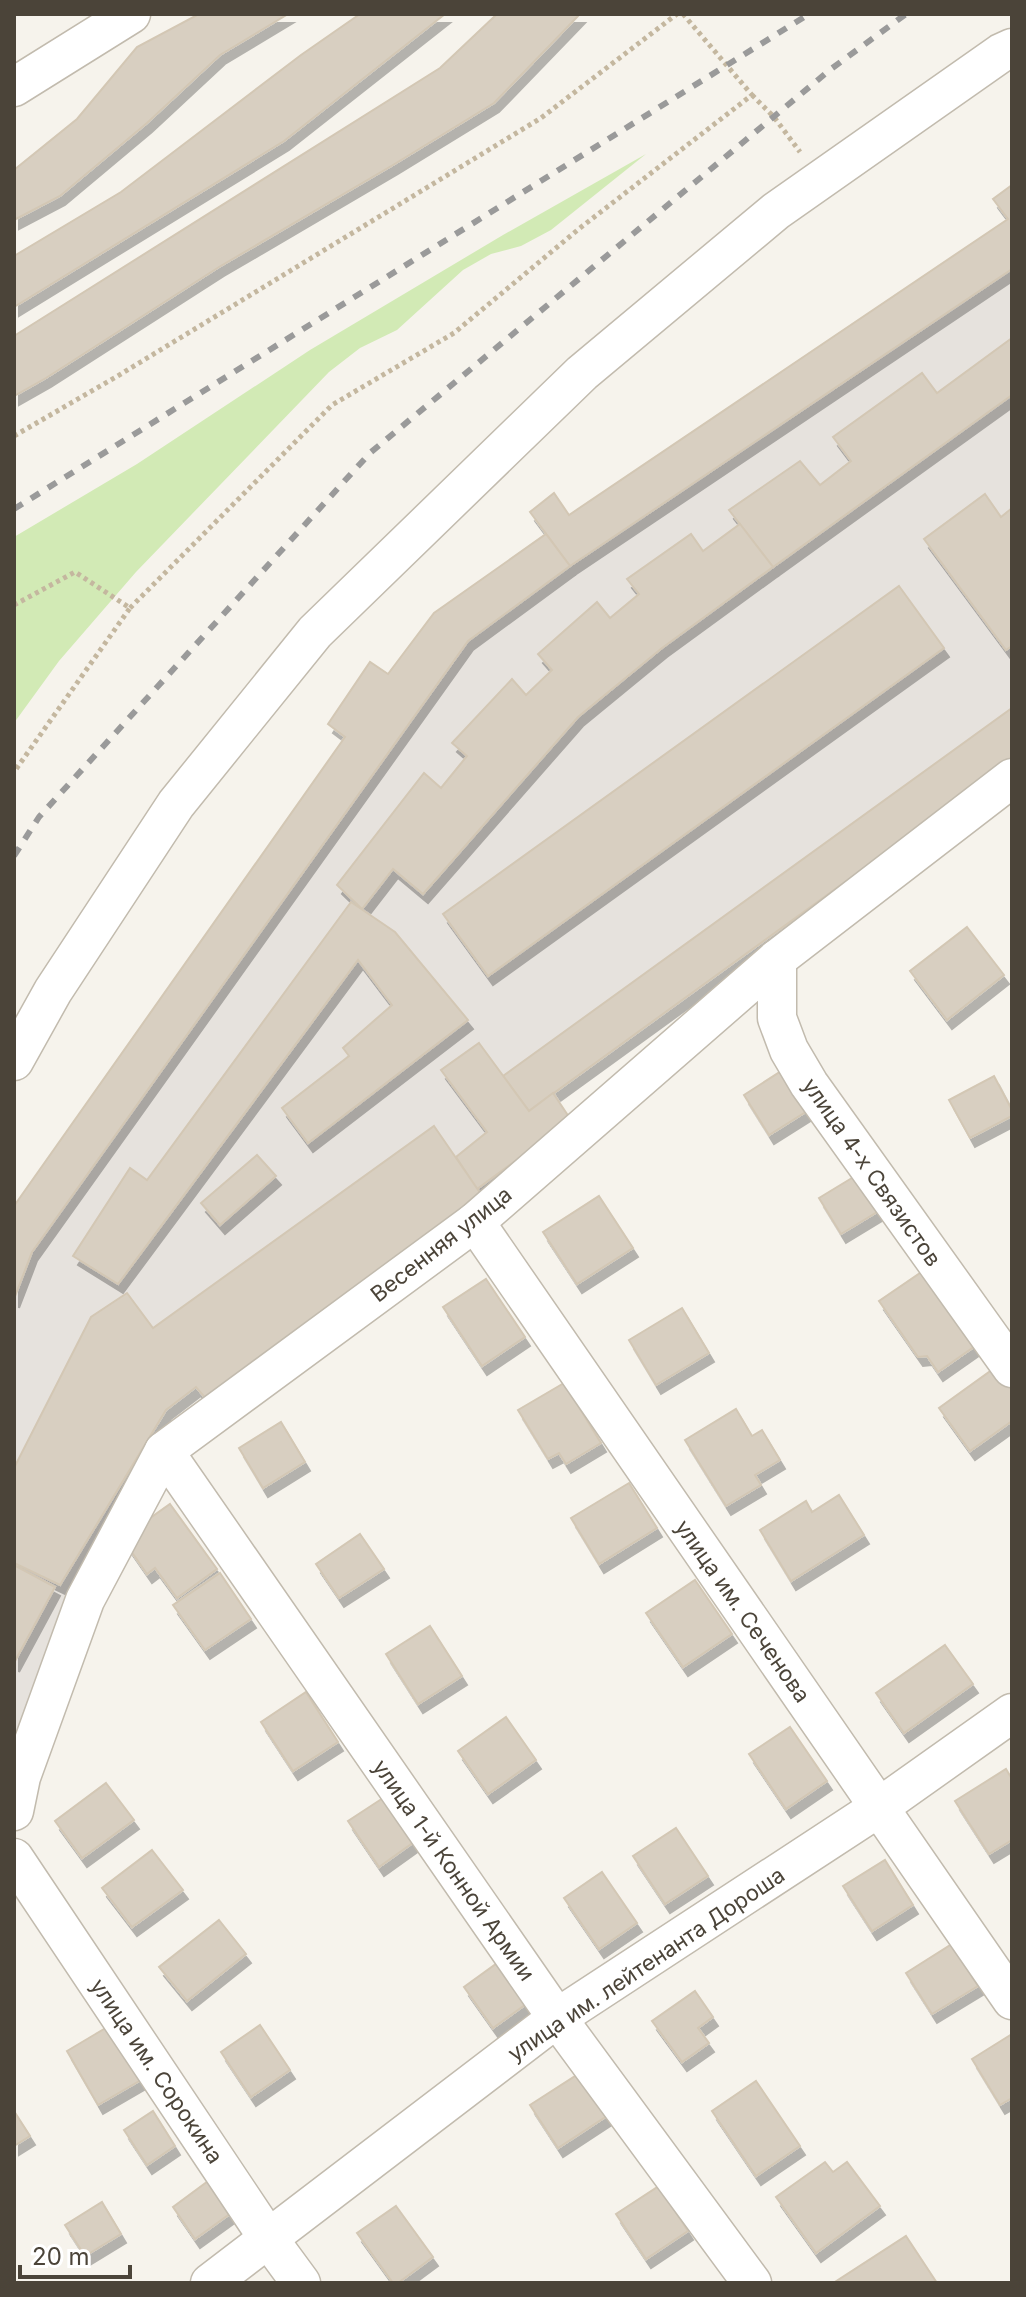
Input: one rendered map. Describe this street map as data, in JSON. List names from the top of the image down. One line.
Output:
{"streets":{"street":["улица 4-х Связистов","Весенняя улица","улица им. Сеченова","улица 1-й Конной Армии","улица им. лейтенанта Дороша","улица им. Сорокина"]},"crossings":[["улица 4-х Связистов","Весенняя улица"],["Весенняя улица","улица им. Сеченова"],["Весенняя улица","улица 1-й Конной Армии"],["улица им. Сеченова","улица им. лейтенанта Дороша"],["улица 1-й Конной Армии","улица им. лейтенанта Дороша"],["улица им. лейтенанта Дороша","улица им. Сорокина"]],"scale_bar":"20 m"}
